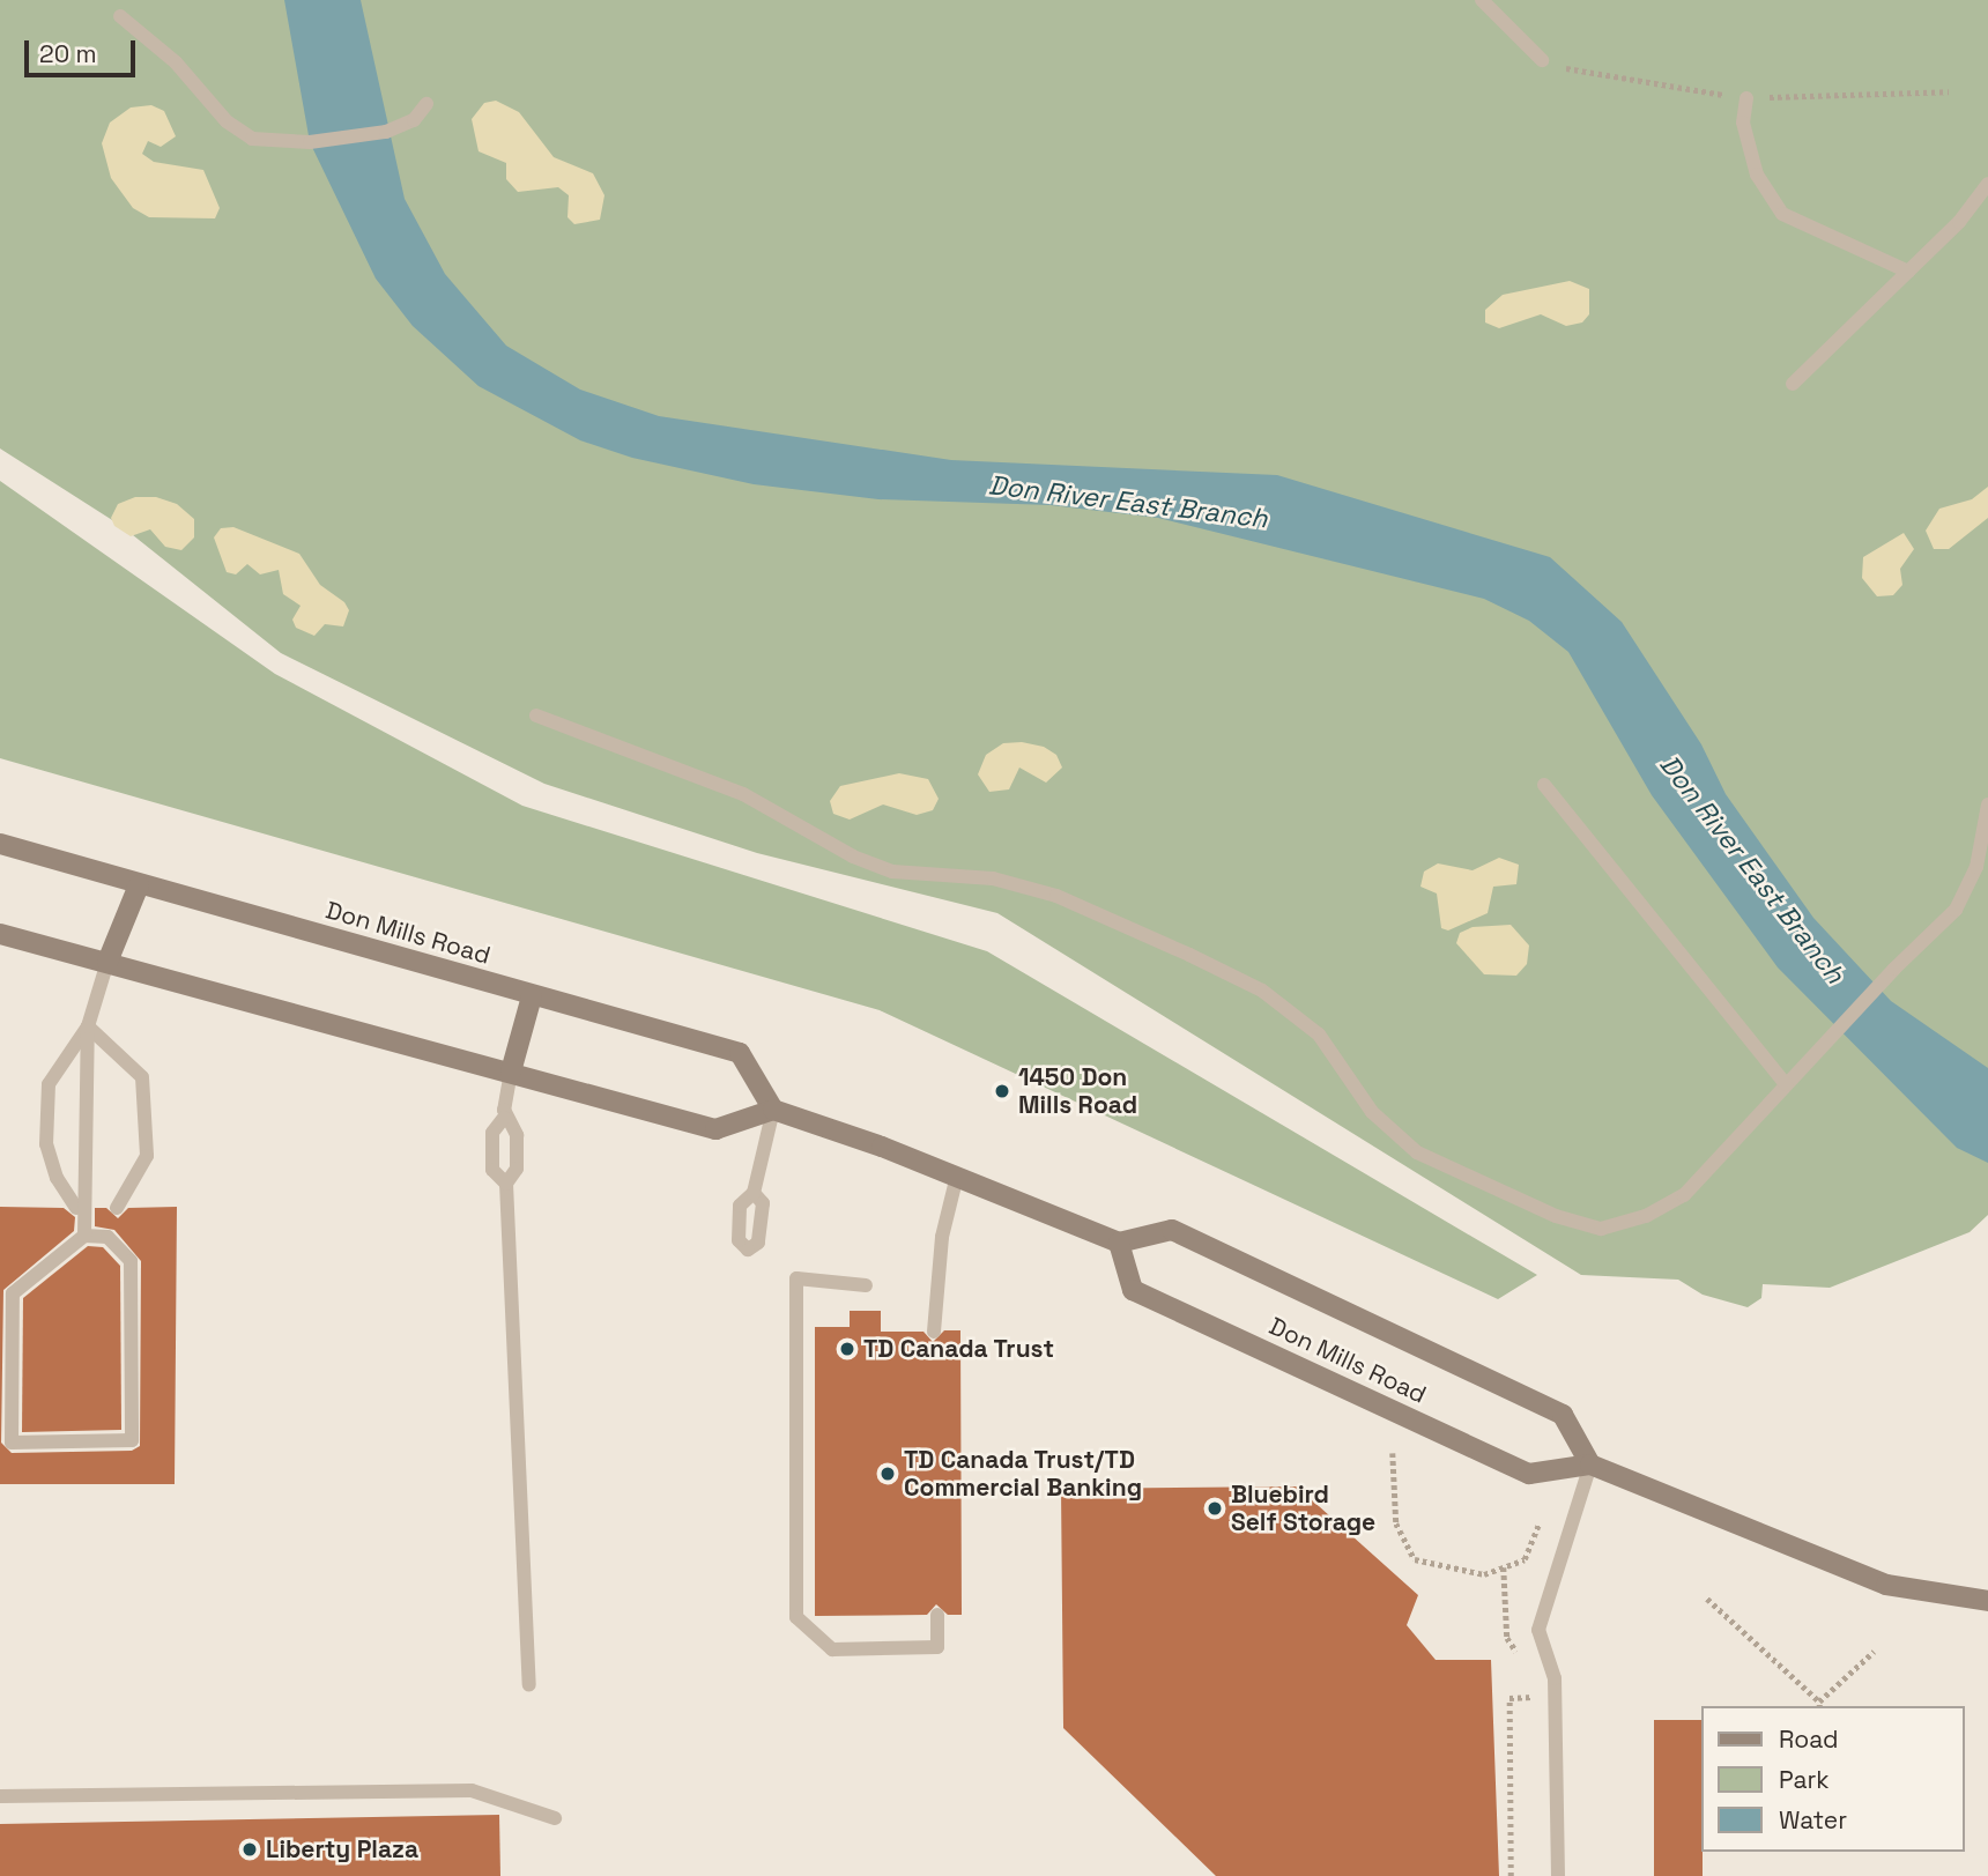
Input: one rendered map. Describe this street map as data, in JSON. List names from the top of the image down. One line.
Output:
{"streets":{"main road":["Don Mills Road"]},"water":["Don River East Branch"],"places":["1450 Don Mills Road","TD Canada Trust","TD Canada Trust/TD Commercial Banking","Bluebird Self Storage","Liberty Plaza"],"legend":["Road","Park","Water"],"scale_bar":"20 m"}
